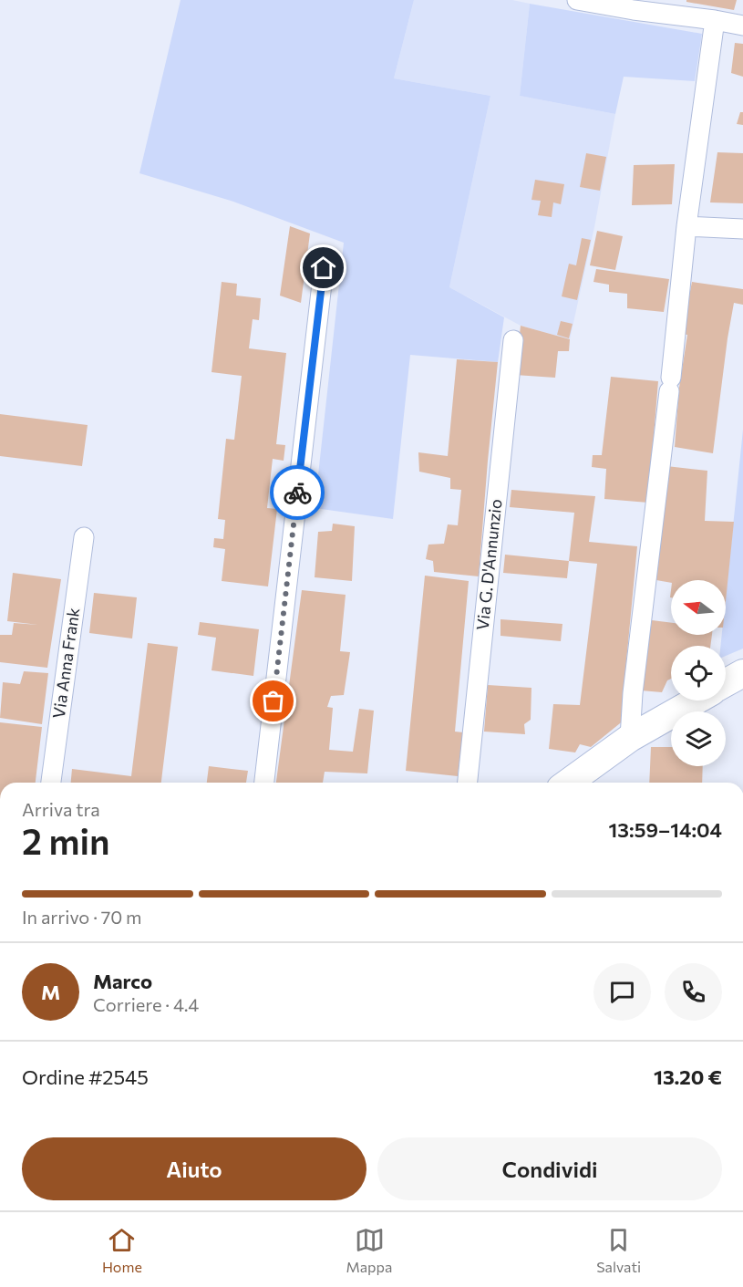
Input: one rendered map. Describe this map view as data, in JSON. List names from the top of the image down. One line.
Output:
{"streets":{"street":["Via G. D'Annunzio","Via Anna Frank"]},"north":"left","page":{"heading":["2 min","Arriva tra","13:59–14:04"],"panel":["Marco","Corriere · 4.4","Ordine #2545","13.20 €"],"bar":"In arrivo · 70 m","round":"M","buttons":["Aiuto","Condividi"],"tabs":["Home","Mappa","Salvati"]}}
